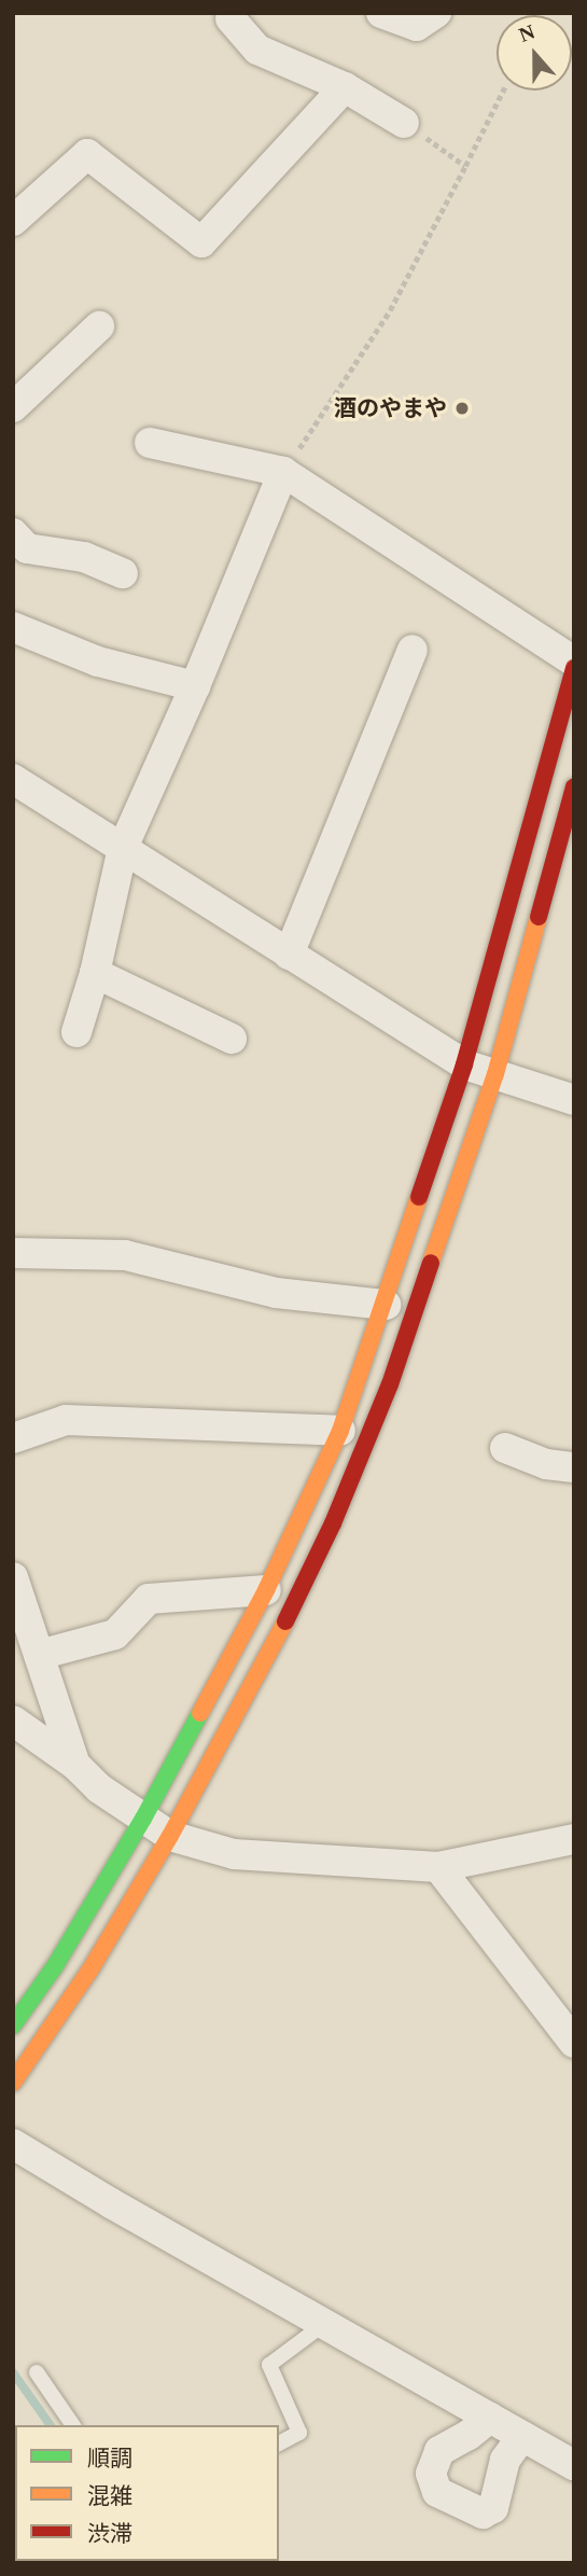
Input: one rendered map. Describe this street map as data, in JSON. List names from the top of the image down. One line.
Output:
{"places":["酒のやまや"],"legend":["順調","混雑","渋滞"],"north":"top"}
